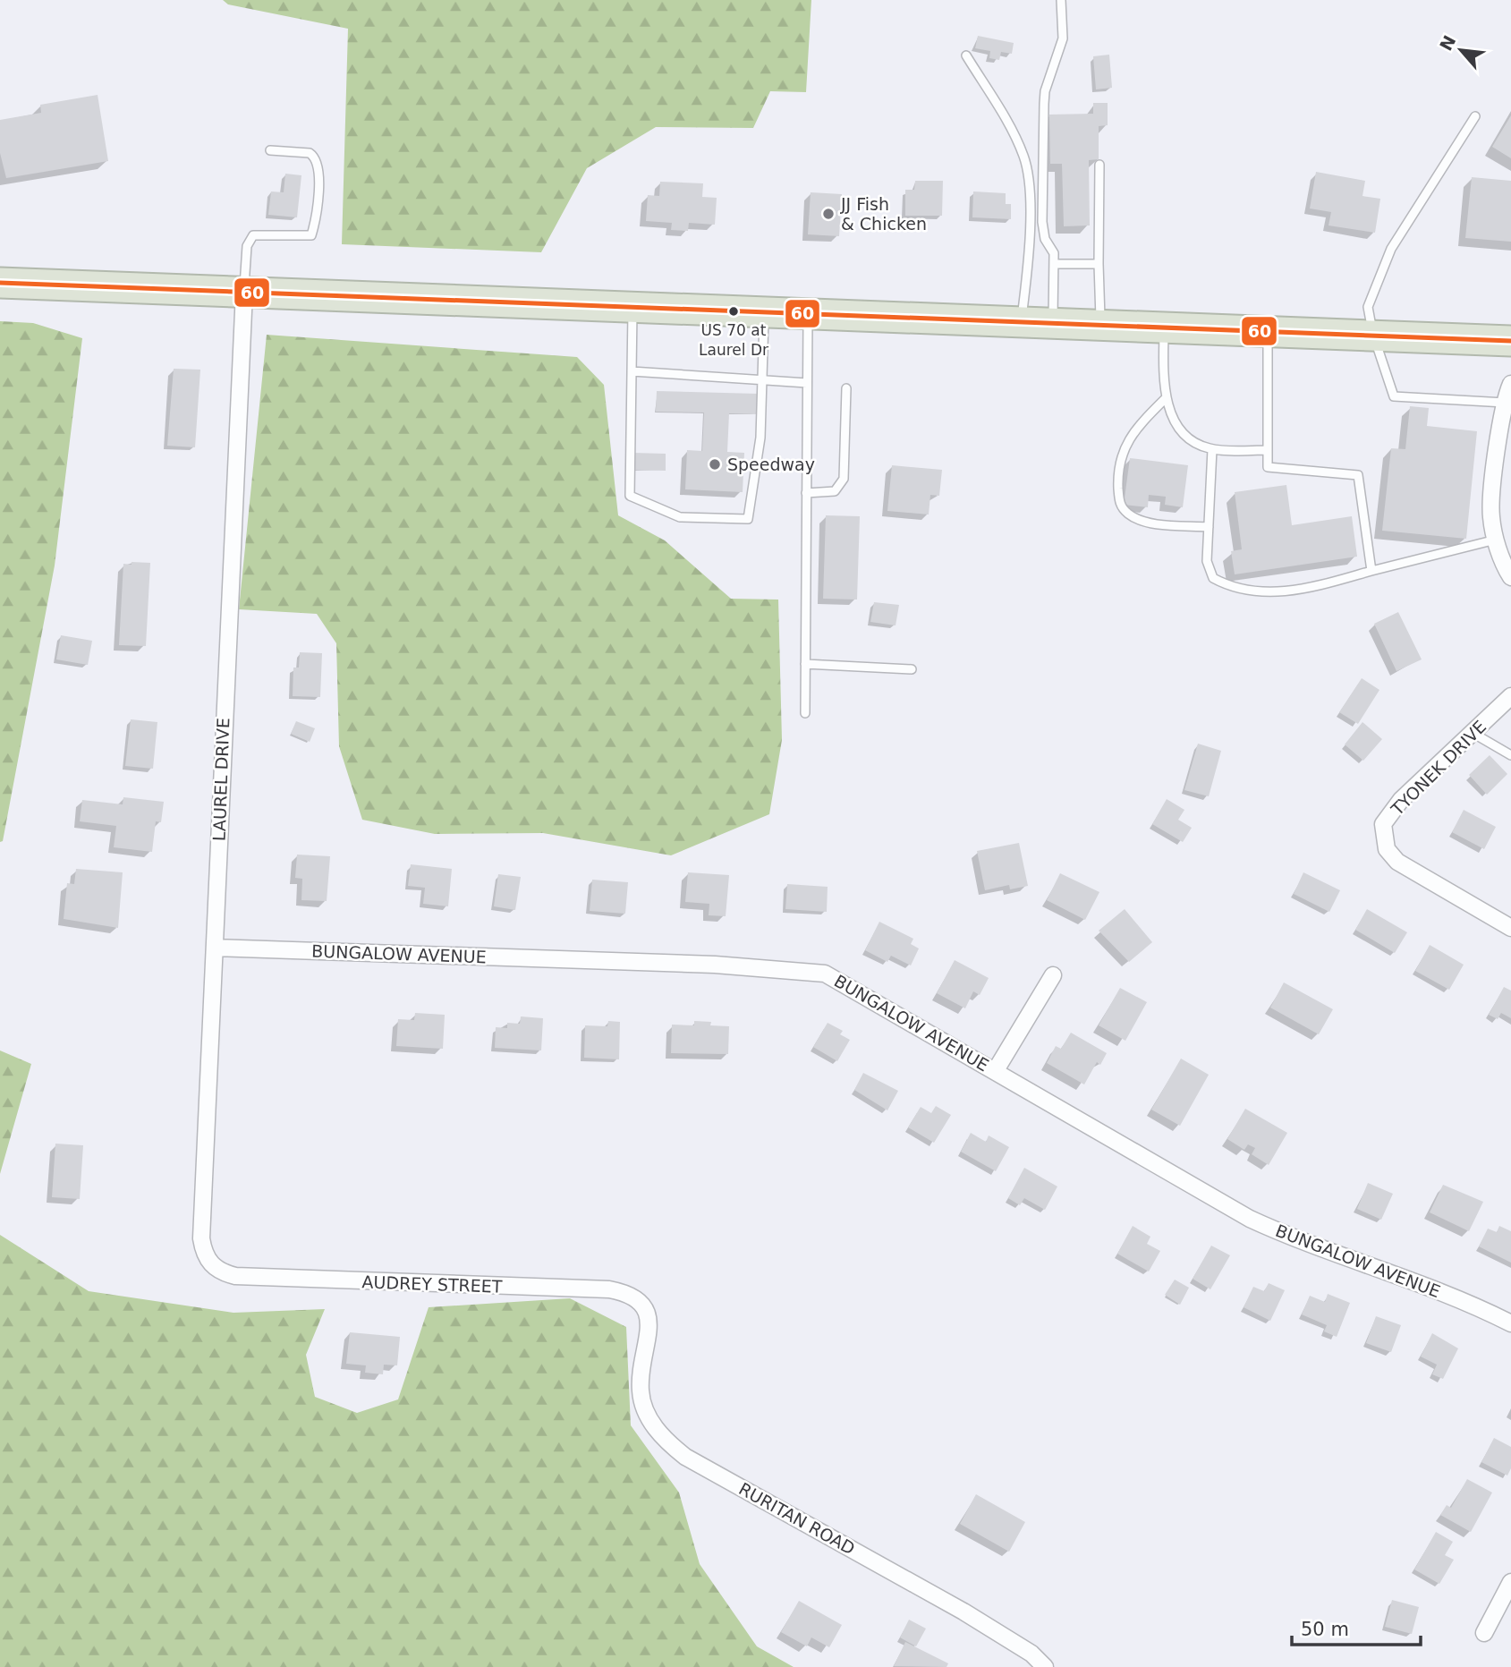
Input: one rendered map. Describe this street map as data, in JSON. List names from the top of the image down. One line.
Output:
{"streets":{"street":["TYONEK DRIVE","LAUREL DRIVE","BUNGALOW AVENUE","AUDREY STREET","RURITAN ROAD"]},"crossings":[["LAUREL DRIVE","BUNGALOW AVENUE"],["LAUREL DRIVE","AUDREY STREET"],["AUDREY STREET","RURITAN ROAD"]],"places":["JJ Fish & Chicken","US 70 at Laurel Dr","Speedway"],"lines":["transit line 60"],"scale_bar":"50 m","north":"top left"}
